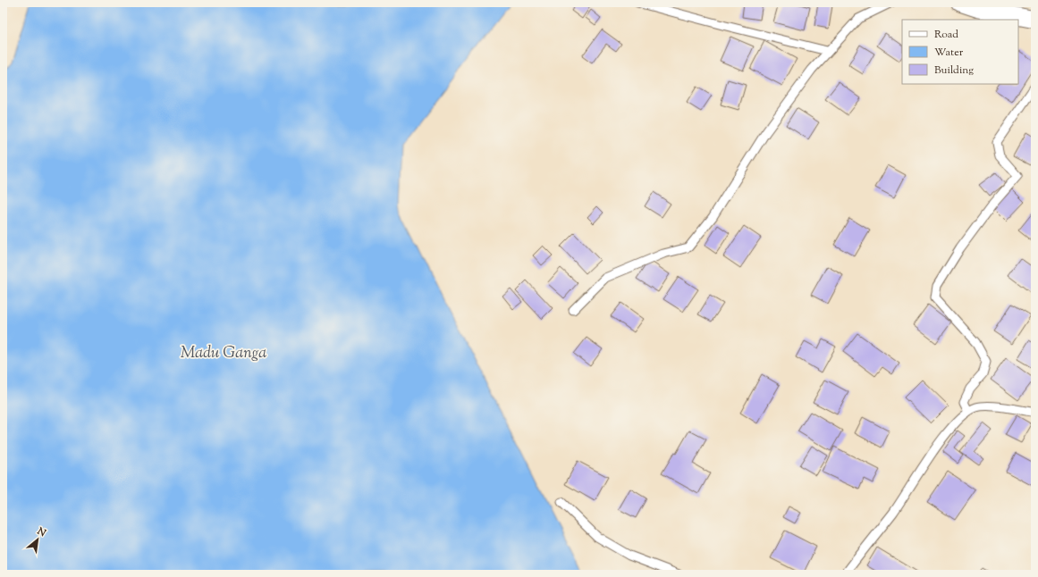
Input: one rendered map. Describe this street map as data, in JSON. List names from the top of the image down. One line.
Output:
{"water":["Madu Ganga"],"legend":["Road","Water","Building"],"north":"top right"}
